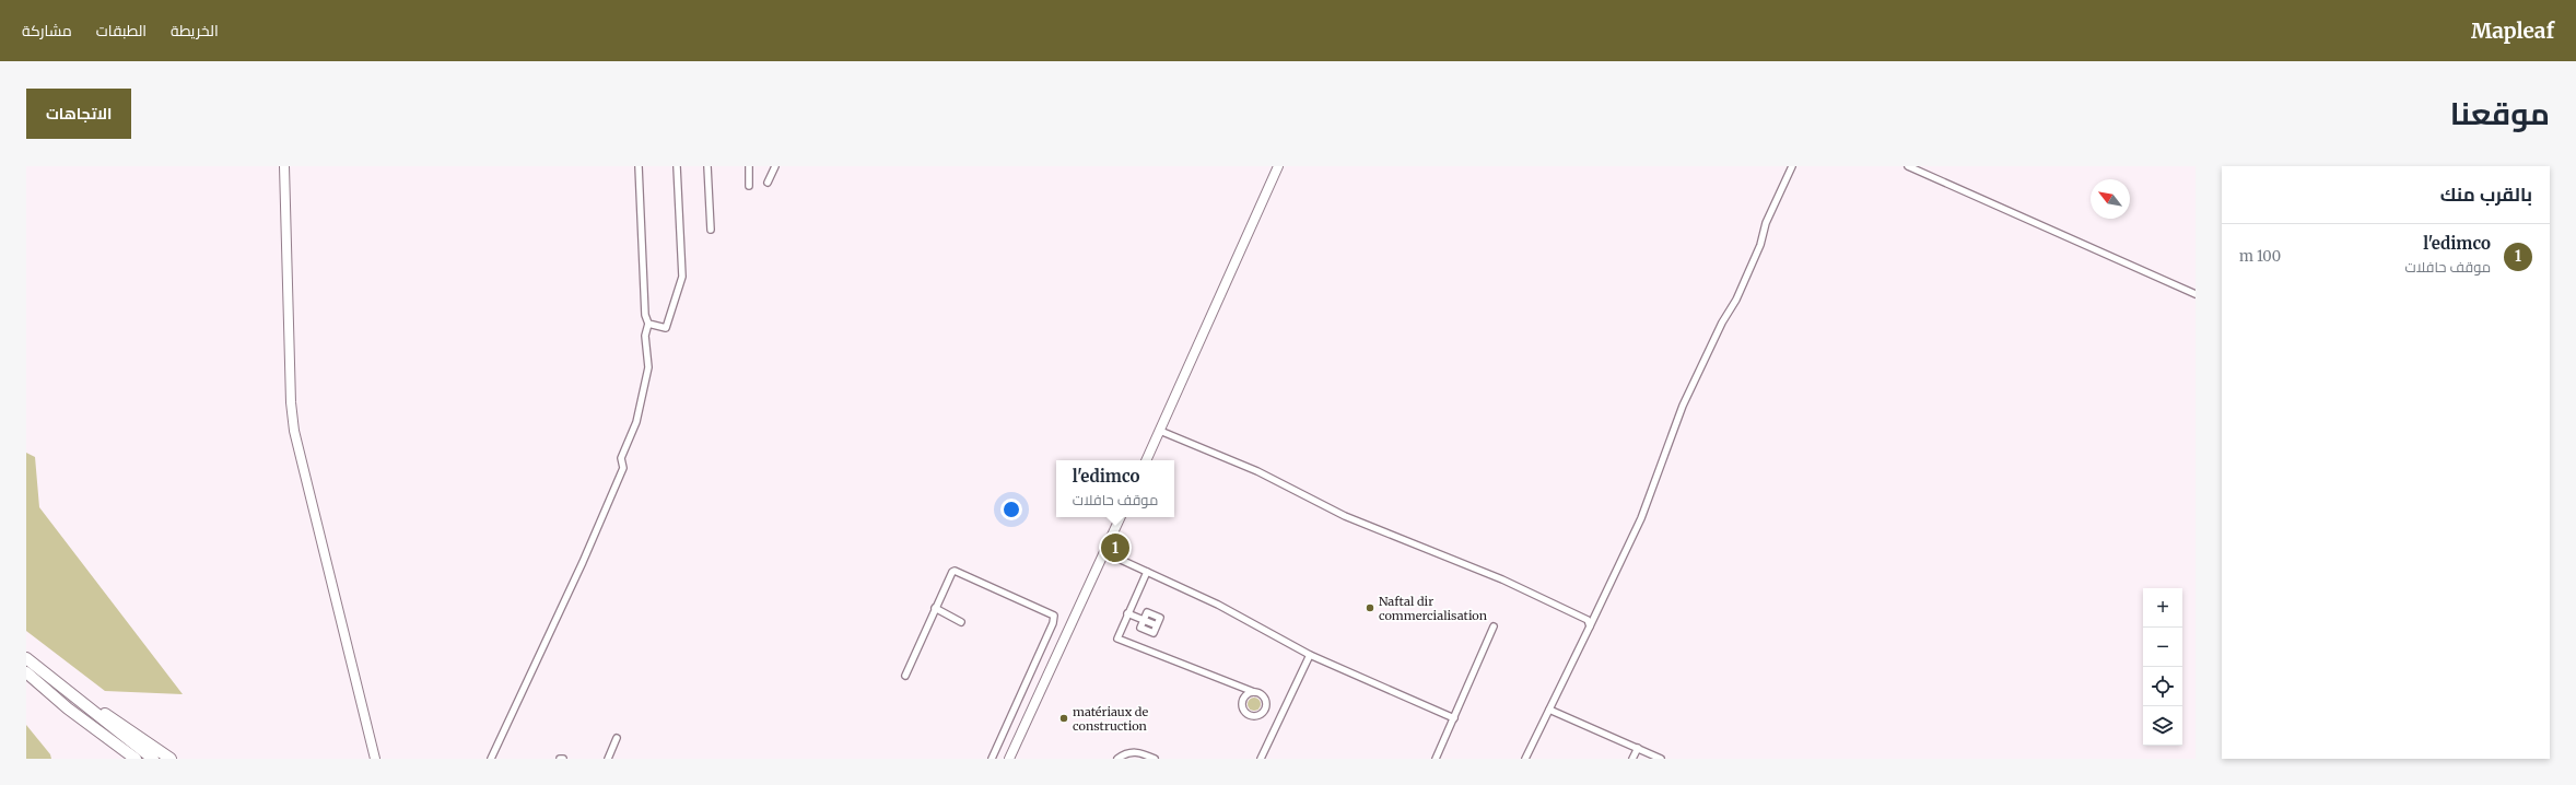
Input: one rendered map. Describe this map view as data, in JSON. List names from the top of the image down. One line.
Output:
{"places":["Naftal dir commercialisation","matériaux de construction"],"north":"top left","page":{"header":"Mapleaf","nav":["الخريطة","الطبقات","مشاركة"],"title":"موقعنا","buttons":"الاتجاهات","heading":"بالقرب منك","list":[{"mark":"1","name":"l'edimco","note":"موقف حافلات","value":"100 m"}],"popup":["l'edimco","موقف حافلات"],"pins":"1","map_buttons":["+","−"]}}
